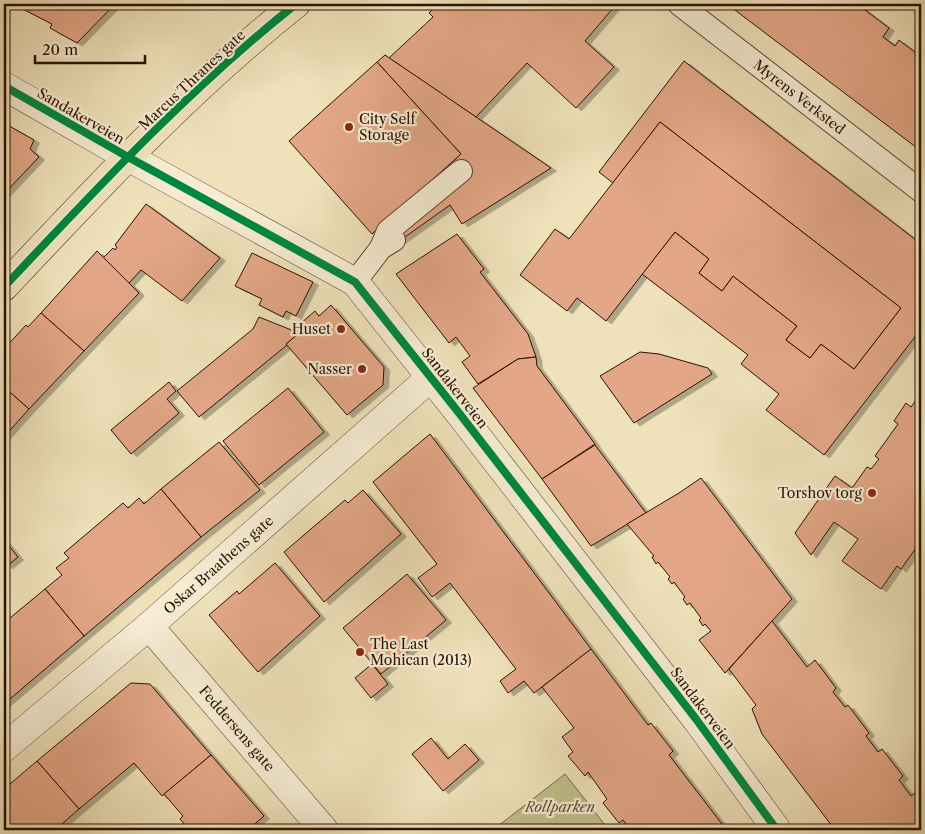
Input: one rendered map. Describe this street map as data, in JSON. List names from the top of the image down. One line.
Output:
{"streets":{"main road":["Marcus Thranes gate"],"street":["Sandakerveien","Oskar Braathens gate","Feddersens gate"],"lane":["Myrens Verksted"]},"crossings":[["Marcus Thranes gate","Sandakerveien"],["Sandakerveien","Oskar Braathens gate"],["Oskar Braathens gate","Feddersens gate"]],"parks":["Rollparken"],"places":["City Self Storage","Huset","Nasser","Torshov torg","The Last Mohican (2013)"],"scale_bar":"20 m"}
